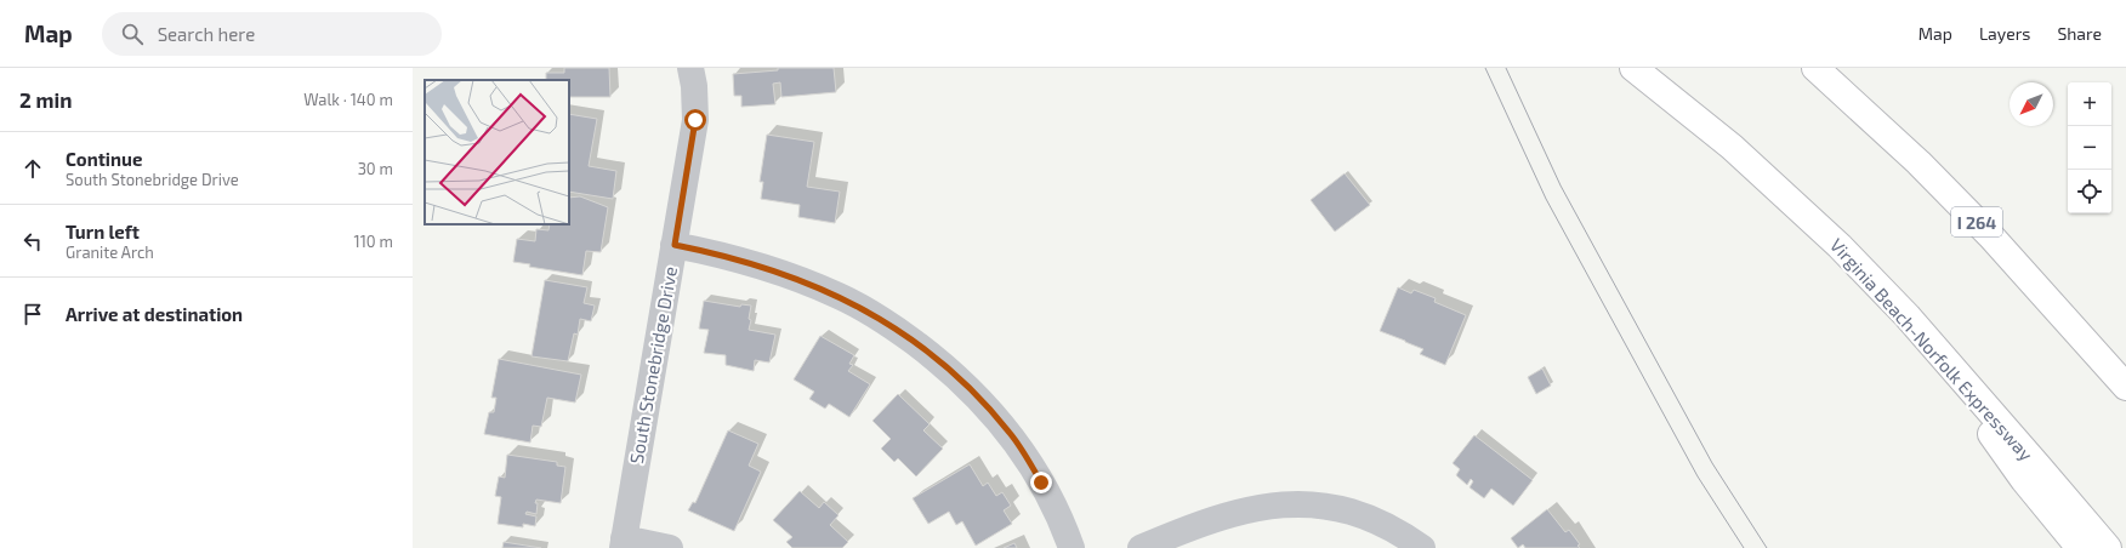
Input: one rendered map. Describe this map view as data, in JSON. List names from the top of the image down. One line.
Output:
{"streets":{"highway":["I 264","Virginia Beach-Norfolk Expressway"],"street":["South Stonebridge Drive"]},"north":"bottom left","page":{"header":"Map","search":"Search here","nav":["Map","Layers","Share"],"heading":["2 min","Walk · 140 m"],"map_buttons":["+","−"],"list":[["Continue","South Stonebridge Drive","30 m"],["Turn left","Granite Arch","110 m"],"Arrive at destination"]}}
